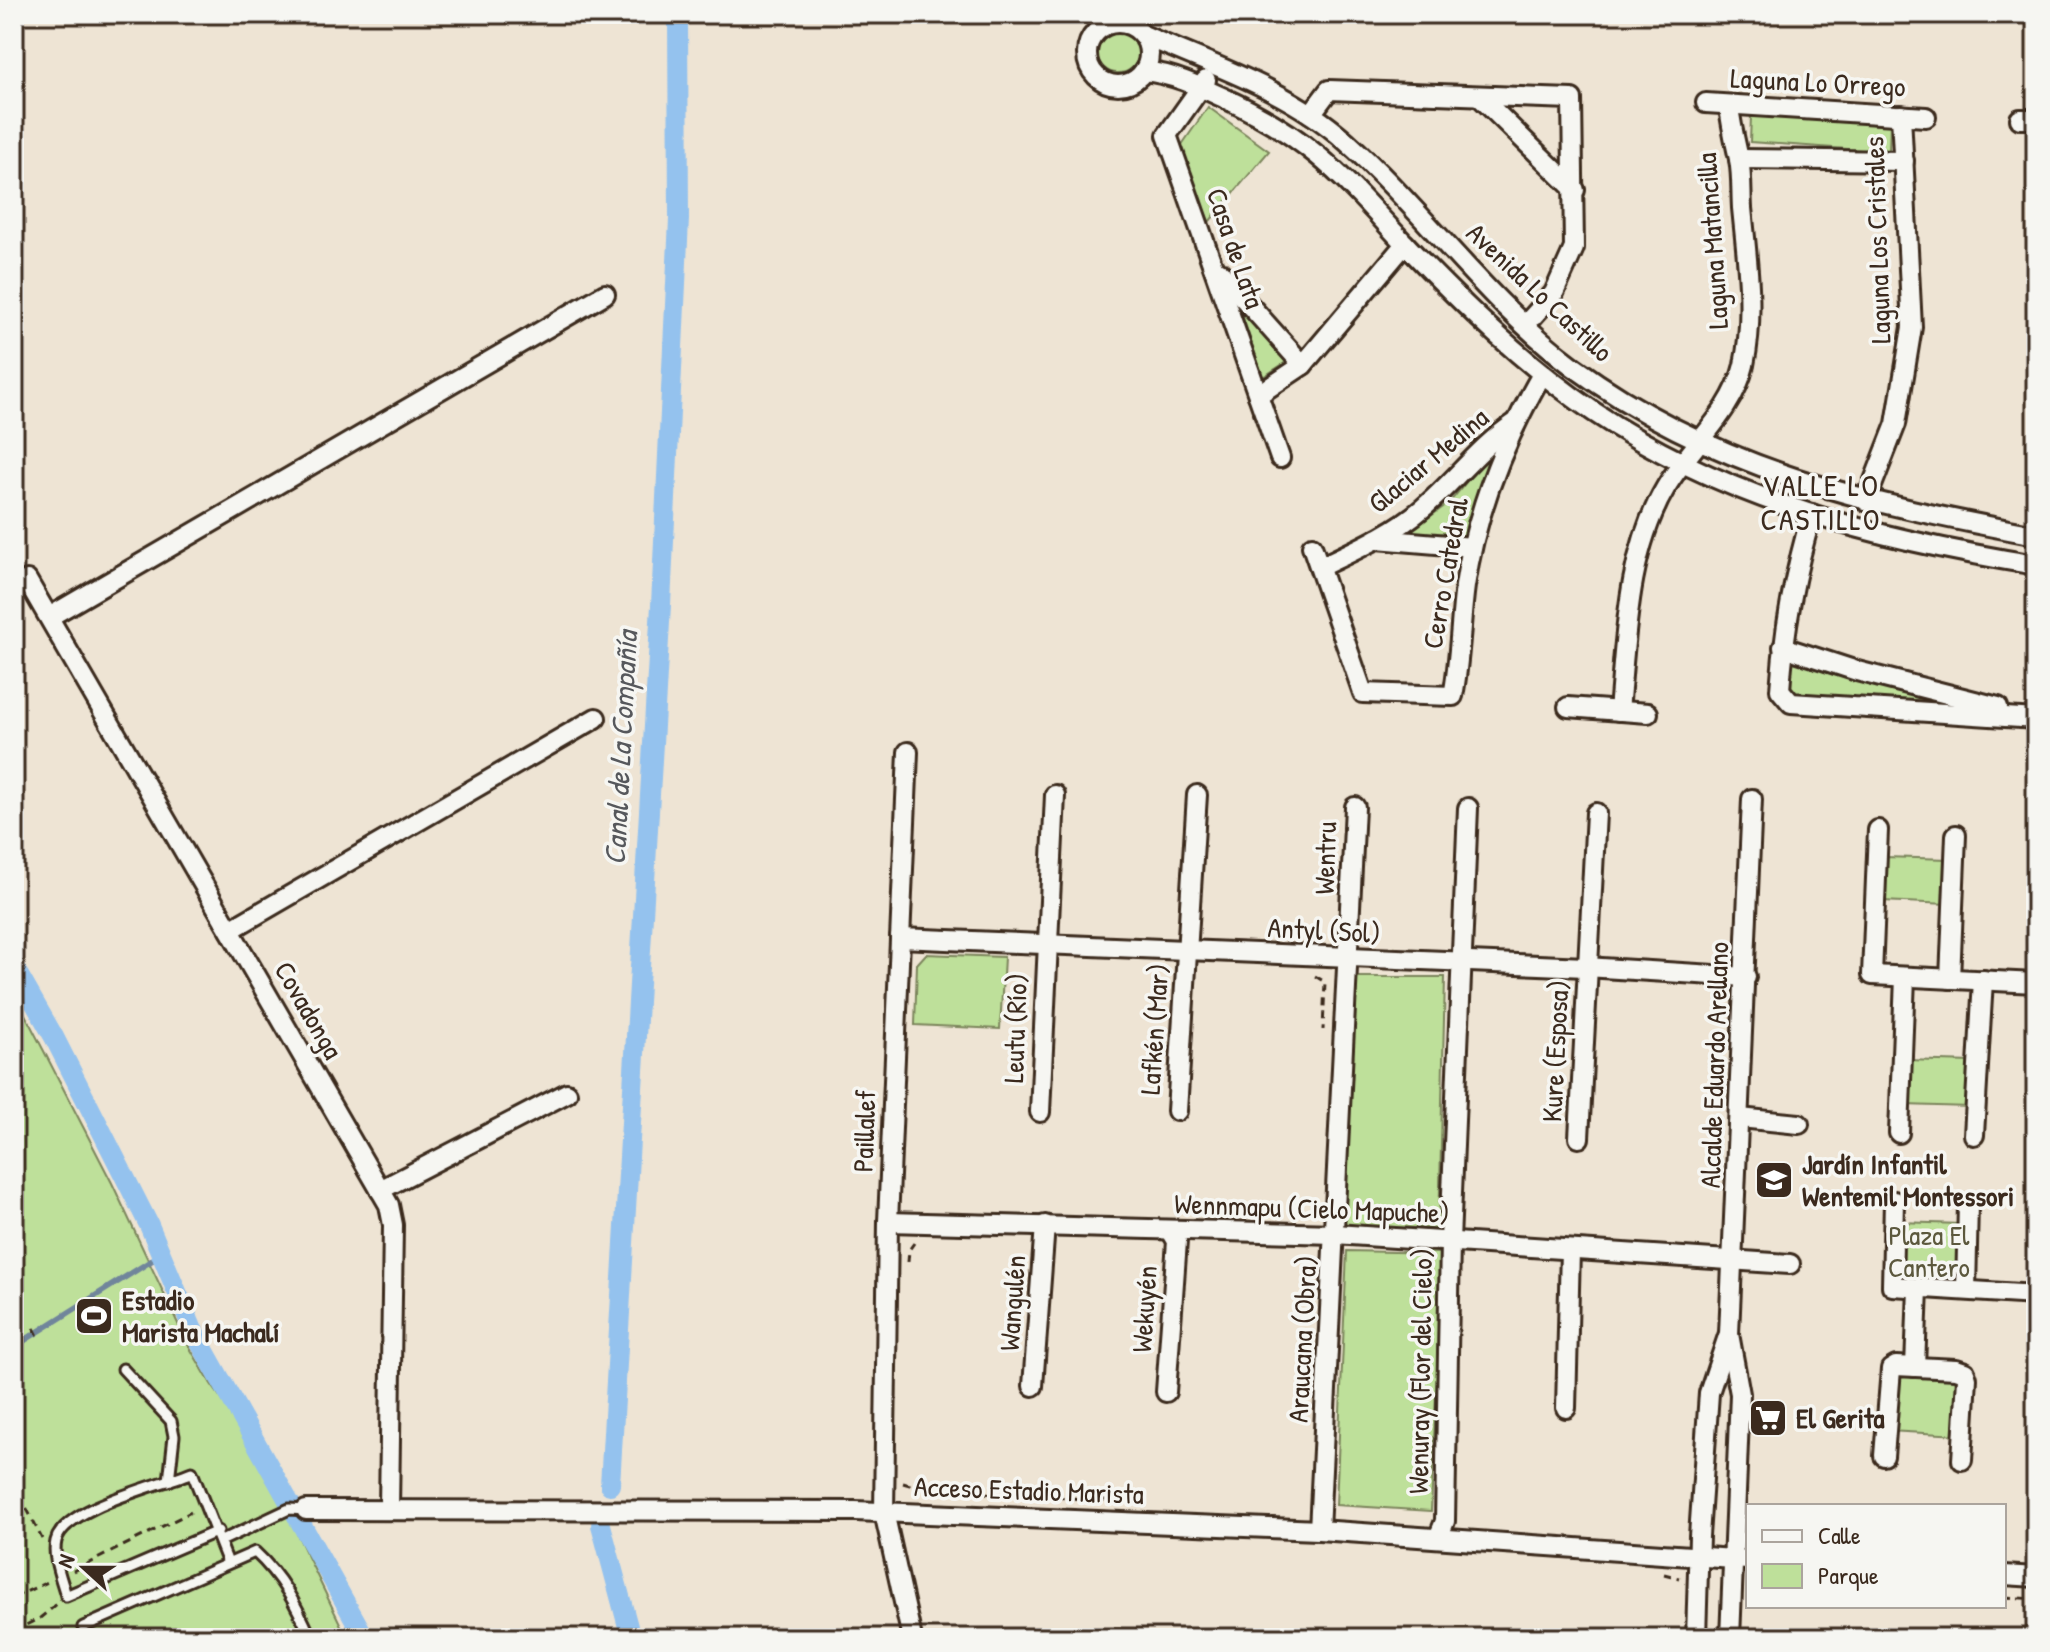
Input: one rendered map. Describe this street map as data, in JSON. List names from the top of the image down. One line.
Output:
{"streets":{"street":["Laguna Lo Orrego","Laguna Los Cristales","Laguna Matancilla","Casa de Lata","Avenida Lo Castillo","Glaciar Medina","Cerro Catedral","Wentru","Antyl (Sol)","Covadonga","Leutu (Río)","Lafkén (Mar)","Kure (Esposa)","Alcalde Eduardo Arellano","Paillalef","Wennmapu (Cielo Mapuche)","Wangulén","Wekuyén","Araucana (Obra)","Wenuray (Flor del Cielo)","Acceso Estadio Marista"]},"crossings":[["Laguna Lo Orrego","Laguna Los Cristales"],["Laguna Lo Orrego","Laguna Matancilla"],["Laguna Los Cristales","Avenida Lo Castillo"],["Laguna Matancilla","Avenida Lo Castillo"],["Casa de Lata","Avenida Lo Castillo"],["Avenida Lo Castillo","Cerro Catedral"],["Glaciar Medina","Cerro Catedral"],["Wentru","Antyl (Sol)"],["Wentru","Araucana (Obra)"],["Antyl (Sol)","Leutu (Río)"],["Antyl (Sol)","Lafkén (Mar)"],["Antyl (Sol)","Kure (Esposa)"],["Antyl (Sol)","Alcalde Eduardo Arellano"],["Antyl (Sol)","Paillalef"],["Antyl (Sol)","Araucana (Obra)"],["Antyl (Sol)","Wenuray (Flor del Cielo)"],["Covadonga","Acceso Estadio Marista"],["Alcalde Eduardo Arellano","Wennmapu (Cielo Mapuche)"],["Alcalde Eduardo Arellano","Acceso Estadio Marista"],["Paillalef","Wennmapu (Cielo Mapuche)"],["Paillalef","Acceso Estadio Marista"],["Wennmapu (Cielo Mapuche)","Wangulén"],["Wennmapu (Cielo Mapuche)","Wekuyén"],["Wennmapu (Cielo Mapuche)","Araucana (Obra)"],["Wennmapu (Cielo Mapuche)","Wenuray (Flor del Cielo)"],["Araucana (Obra)","Acceso Estadio Marista"],["Wenuray (Flor del Cielo)","Acceso Estadio Marista"]],"districts":["VALLE LO CASTILLO"],"water":["Canal de La Compañía"],"parks":["Plaza El Cantero"],"places":{"school or university":["Jardín Infantil Wentemil Montessori"],"sports":["Estadio Marista Machalí"],"supermarket":["El Gerita"]},"legend":["Calle","Parque"],"north":"left"}
